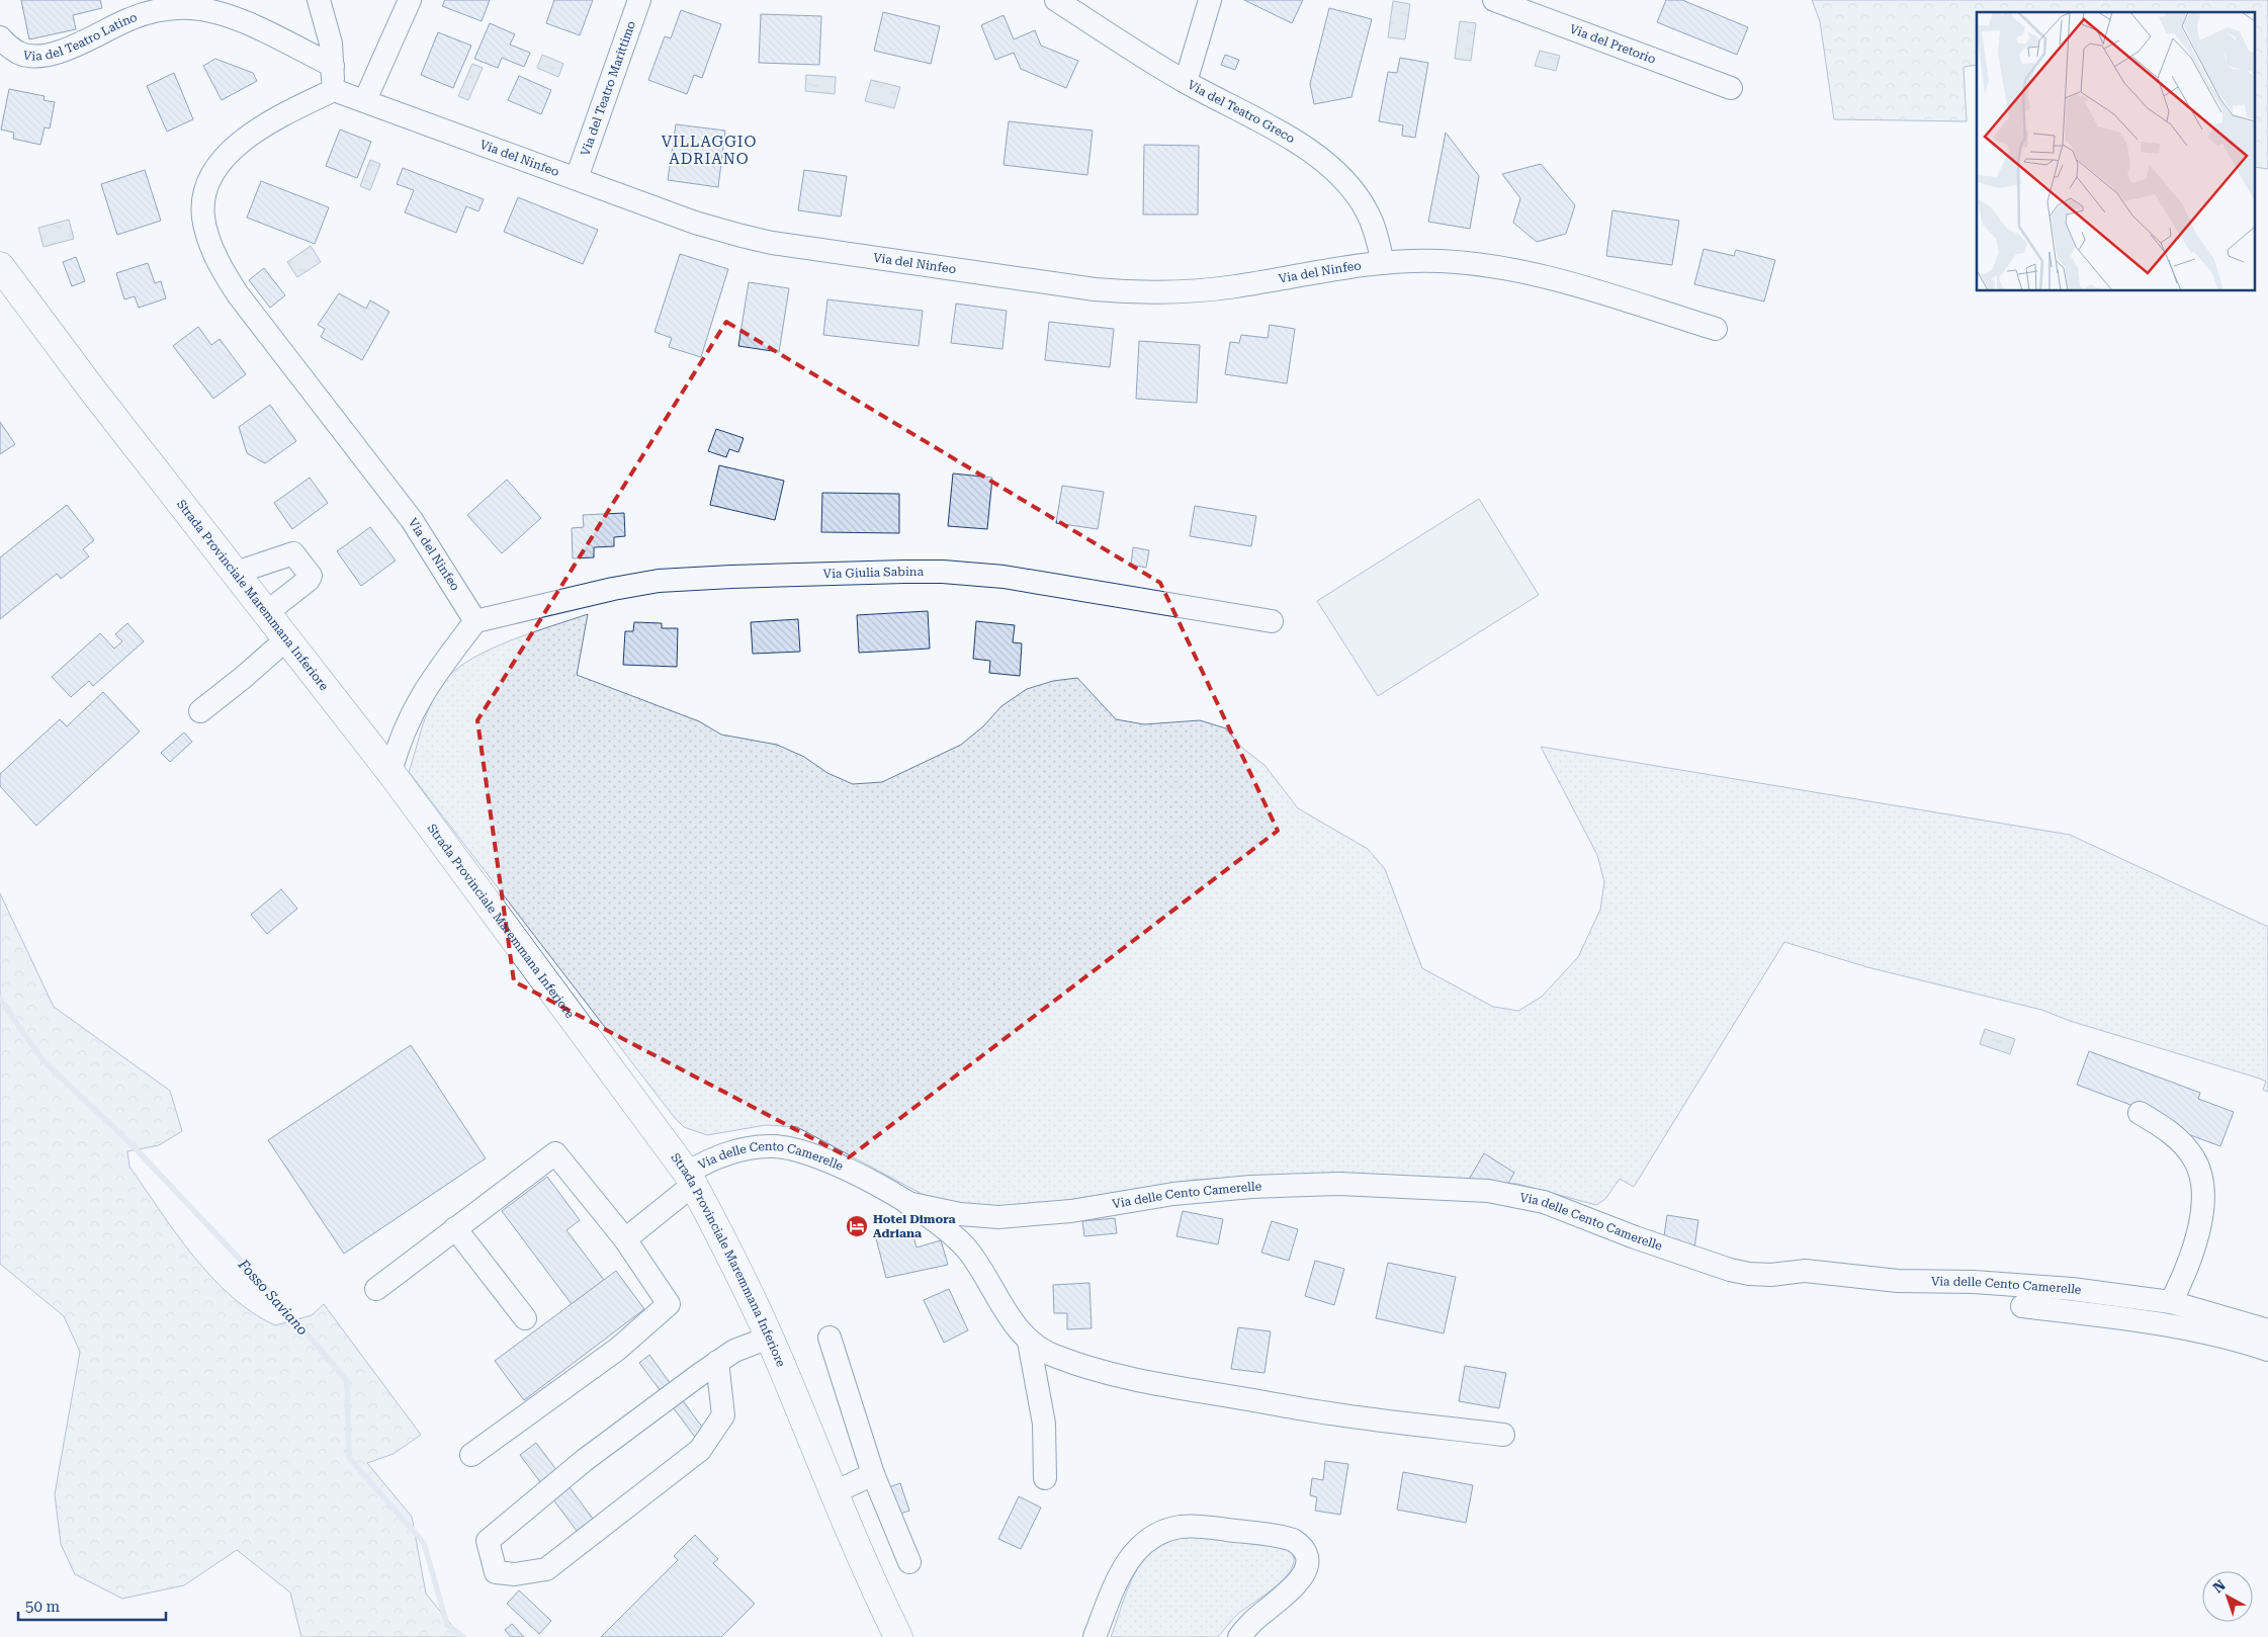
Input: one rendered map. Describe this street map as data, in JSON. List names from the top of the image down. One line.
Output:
{"streets":{"main road":["Strada Provinciale Maremmana Inferiore"],"street":["Via del Teatro Latino","Via del Pretorio","Via del Teatro Marittimo","Via del Teatro Greco","Via del Ninfeo","Via Giulia Sabina","Via delle Cento Camerelle"]},"crossings":[["Via del Teatro Marittimo","Via del Ninfeo"],["Via del Teatro Greco","Via del Ninfeo"],["Via del Ninfeo","Via Giulia Sabina"],["Strada Provinciale Maremmana Inferiore","Via delle Cento Camerelle"]],"districts":["VILLAGGIO ADRIANO"],"water":["Fosso Saviano"],"places":{"hotel":["Hotel Dimora Adriana"]},"scale_bar":"50 m","north":"top left"}
